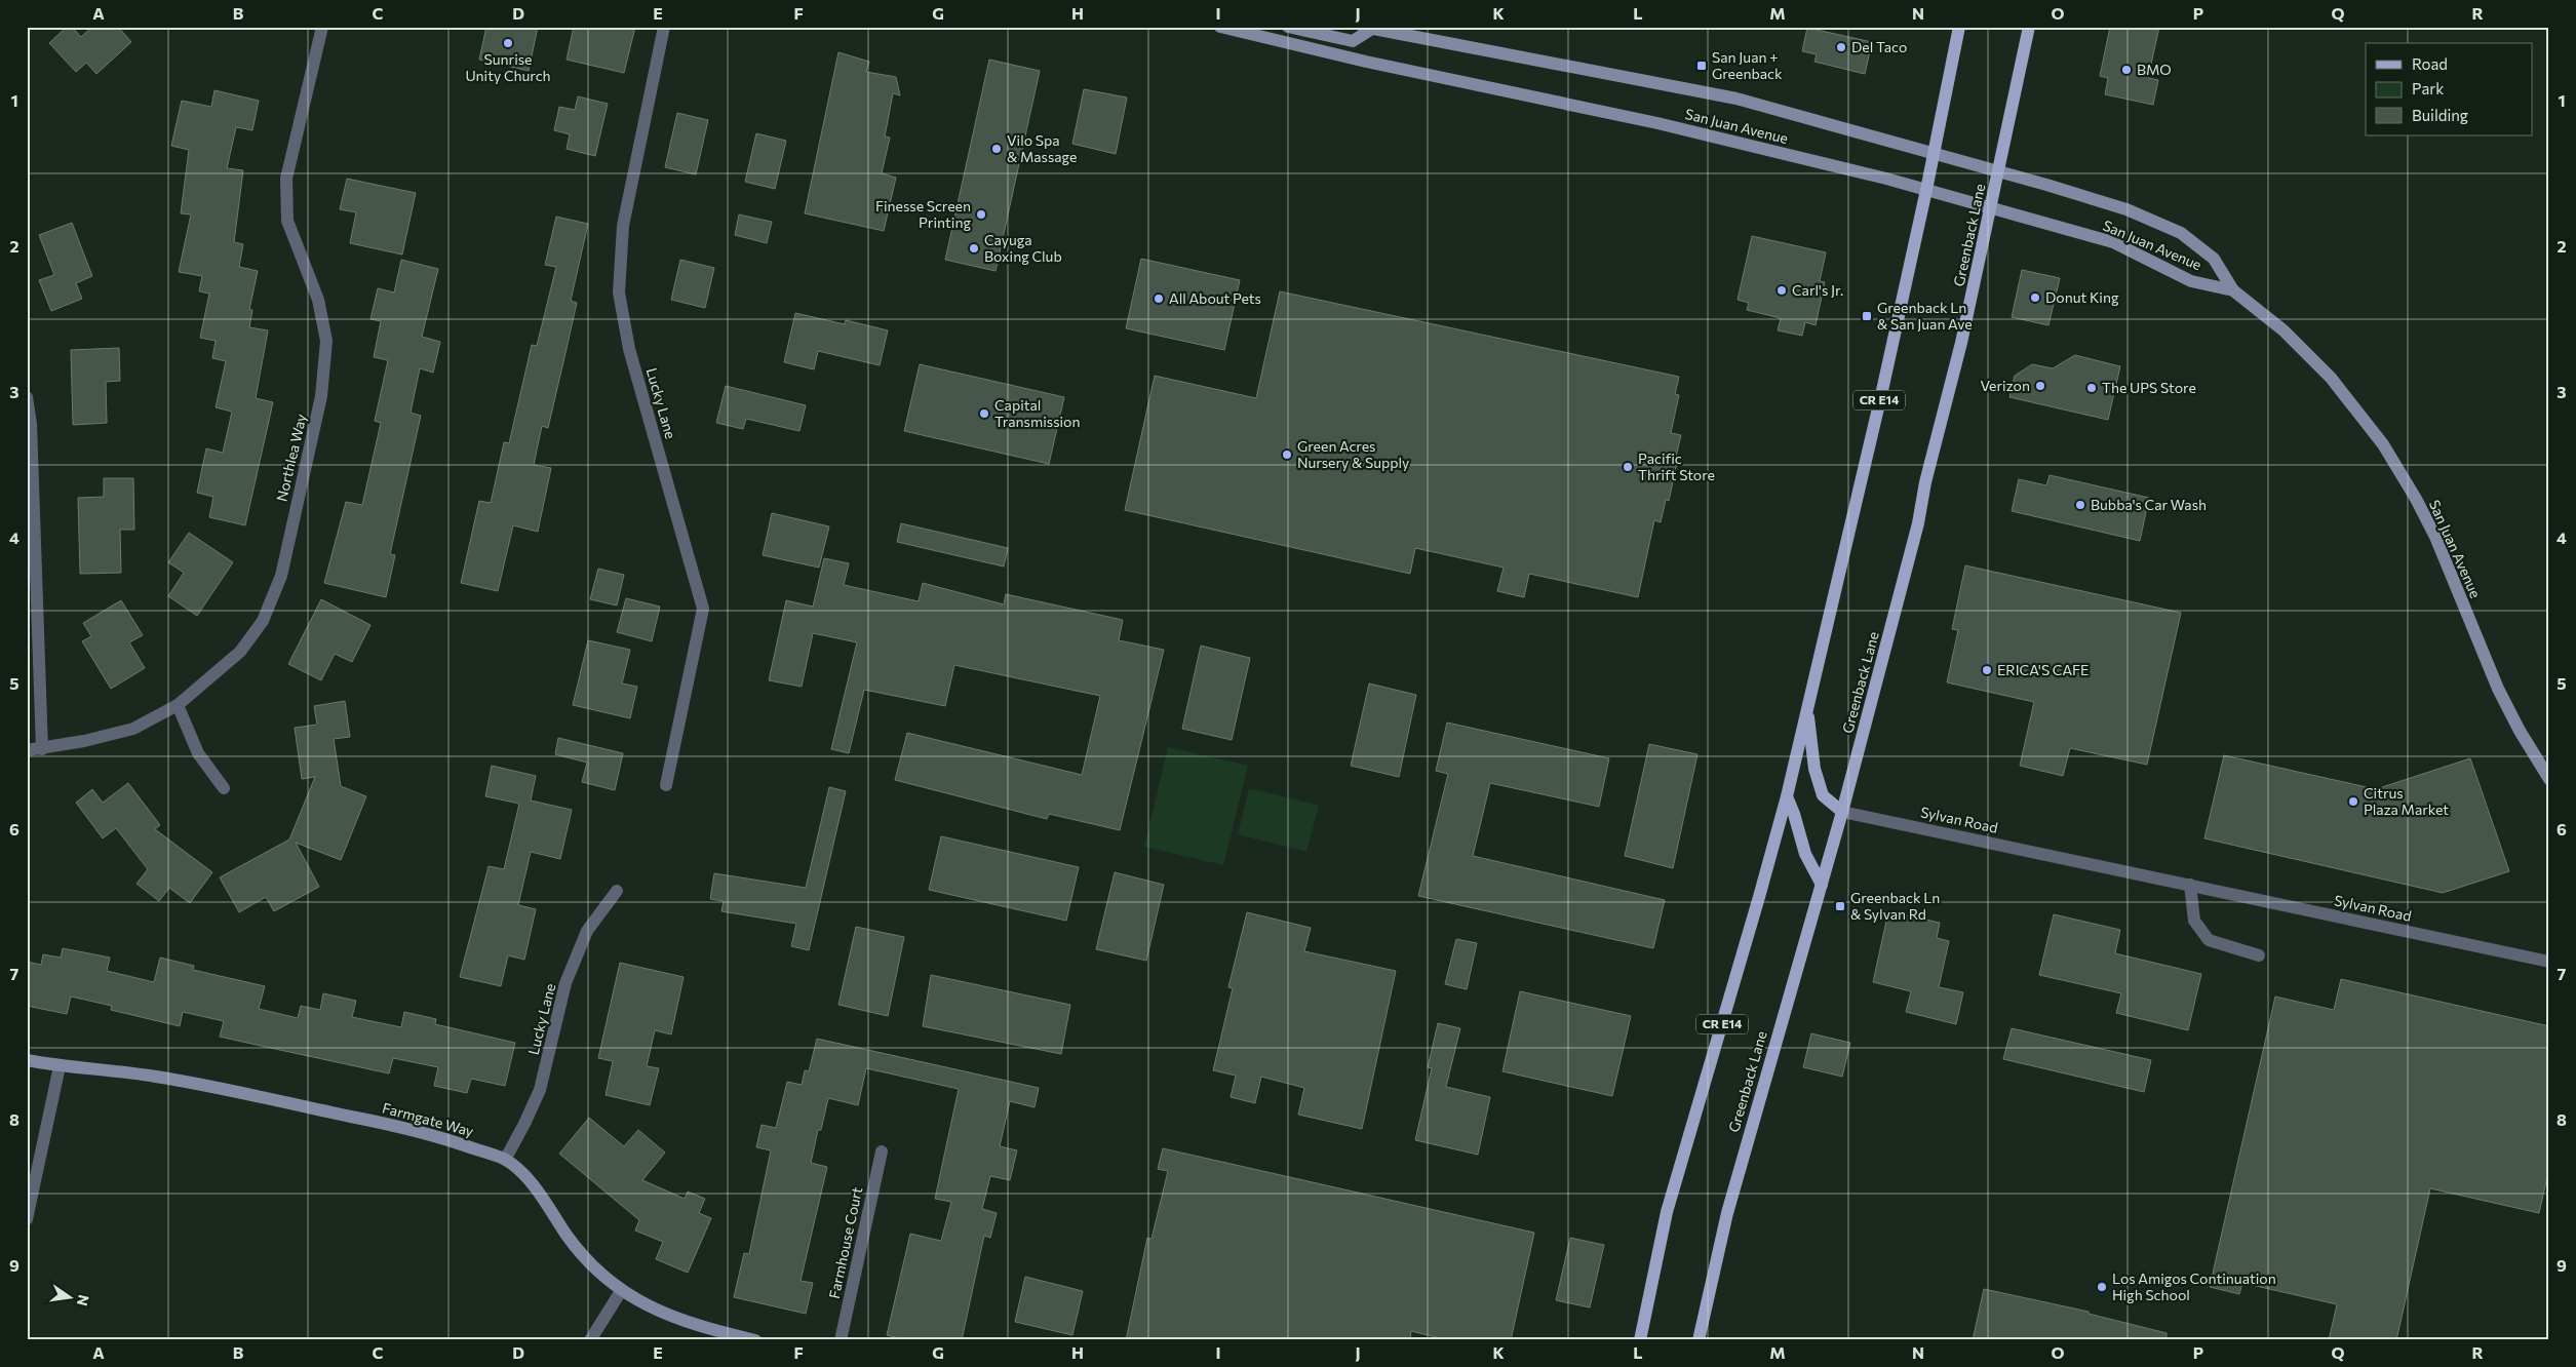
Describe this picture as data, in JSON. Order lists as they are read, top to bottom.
{
  "streets": {
    "main road": [
      "San Juan Avenue",
      "Greenback Lane",
      "CR E14",
      "Farmgate Way"
    ],
    "street": [
      "Lucky Lane",
      "Northlea Way",
      "Sylvan Road",
      "Farmhouse Court"
    ]
  },
  "crossings": [
    ["San Juan Avenue", "Greenback Lane"],
    ["San Juan Avenue", "CR E14"],
    ["Greenback Lane", "Sylvan Road"],
    ["Lucky Lane", "Farmgate Way"]
  ],
  "places": {
    "other": [
      "Sunrise Unity Church",
      "Del Taco",
      "BMO",
      "Vilo Spa & Massage",
      "Finesse Screen Printing",
      "Cayuga Boxing Club",
      "Carl's Jr.",
      "Donut King",
      "All About Pets",
      "Verizon",
      "The UPS Store",
      "Capital Transmission",
      "Green Acres Nursery & Supply",
      "Pacific Thrift Store",
      "Bubba's Car Wash",
      "ERICA'S CAFE",
      "Citrus Plaza Market",
      "Los Amigos Continuation High School"
    ],
    "transit": ["San Juan + Greenback", "Greenback Ln & San Juan Ave", "Greenback Ln & Sylvan Rd"]
  },
  "legend": ["Road", "Park", "Building"],
  "north": "right",
  "grid": {
    "columns": [
      "A",
      "B",
      "C",
      "D",
      "E",
      "F",
      "G",
      "H",
      "I",
      "J",
      "K",
      "L",
      "M",
      "N",
      "O",
      "P",
      "Q",
      "R"
    ],
    "rows": [
      "1",
      "2",
      "3",
      "4",
      "5",
      "6",
      "7",
      "8",
      "9"
    ]
  }
}
